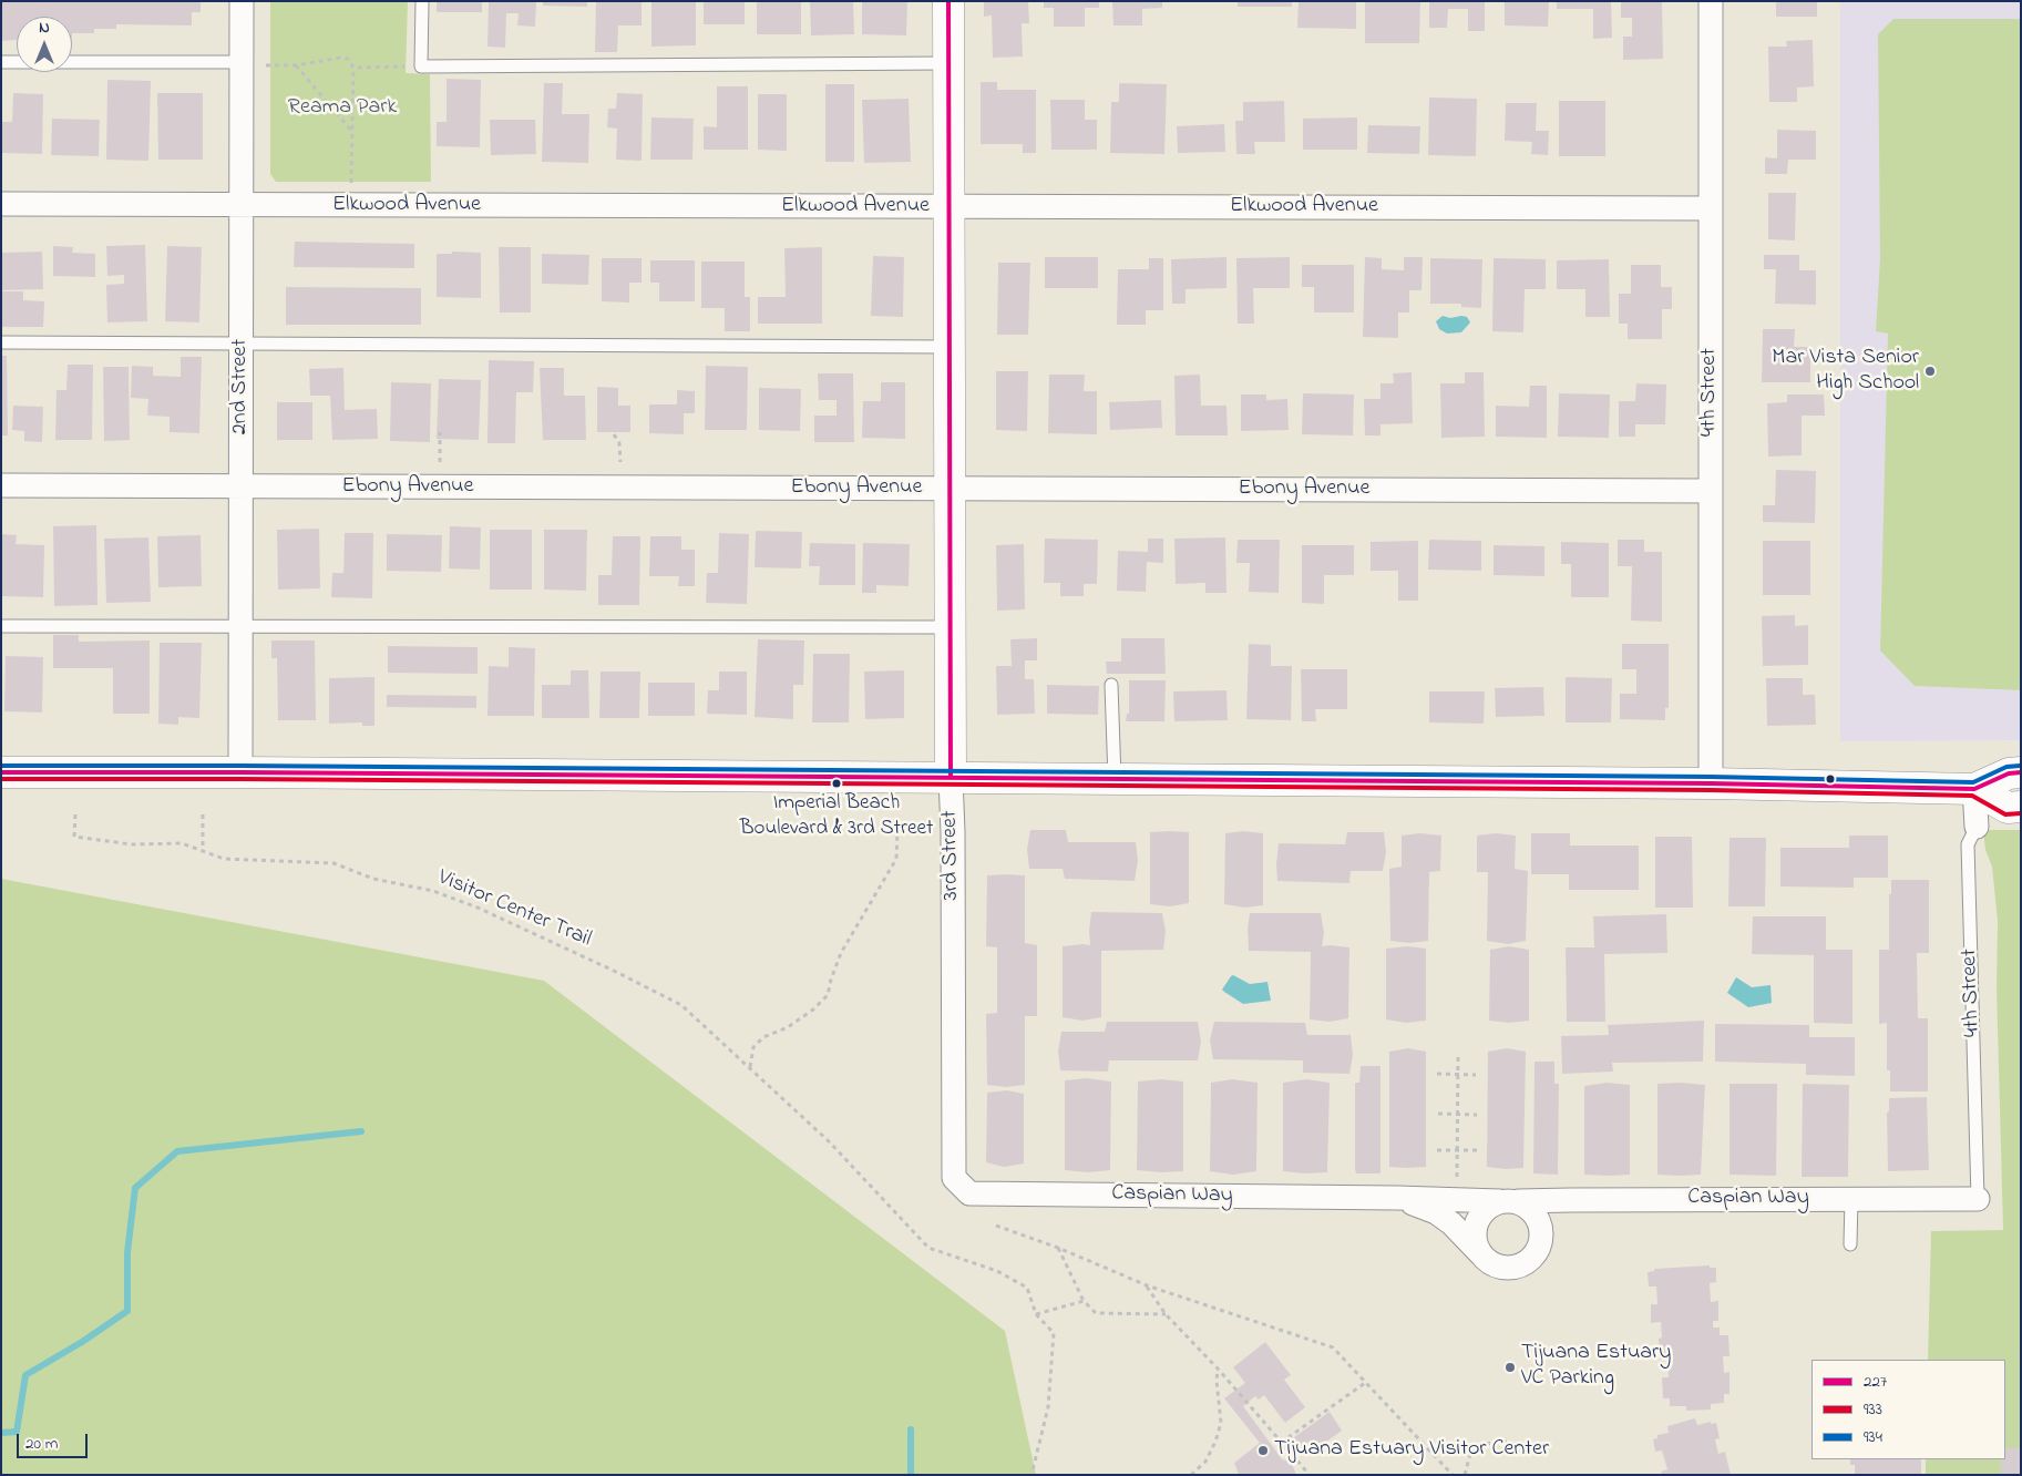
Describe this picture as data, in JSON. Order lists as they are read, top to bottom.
{
  "streets": {
    "main road": ["3rd Street"],
    "street": [
      "Elkwood Avenue",
      "2nd Street",
      "4th Street",
      "Ebony Avenue",
      "Caspian Way"
    ],
    "path": ["Visitor Center Trail"]
  },
  "crossings": [
    ["Elkwood Avenue", "2nd Street"],
    ["Elkwood Avenue", "4th Street"],
    ["Elkwood Avenue", "3rd Street"],
    ["2nd Street", "Ebony Avenue"],
    ["4th Street", "Ebony Avenue"],
    ["4th Street", "Caspian Way"],
    ["Ebony Avenue", "3rd Street"],
    ["3rd Street", "Caspian Way"]
  ],
  "parks": ["Reama Park"],
  "places": [
    "Mar Vista Senior High School",
    "Imperial Beach Boulevard & 3rd Street",
    "Tijuana Estuary VC Parking",
    "Tijuana Estuary Visitor Center"
  ],
  "lines": ["transit line 227", "transit line 934", "transit line 933"],
  "legend": ["227", "933", "934"],
  "scale_bar": "20 m",
  "north": "top"
}
